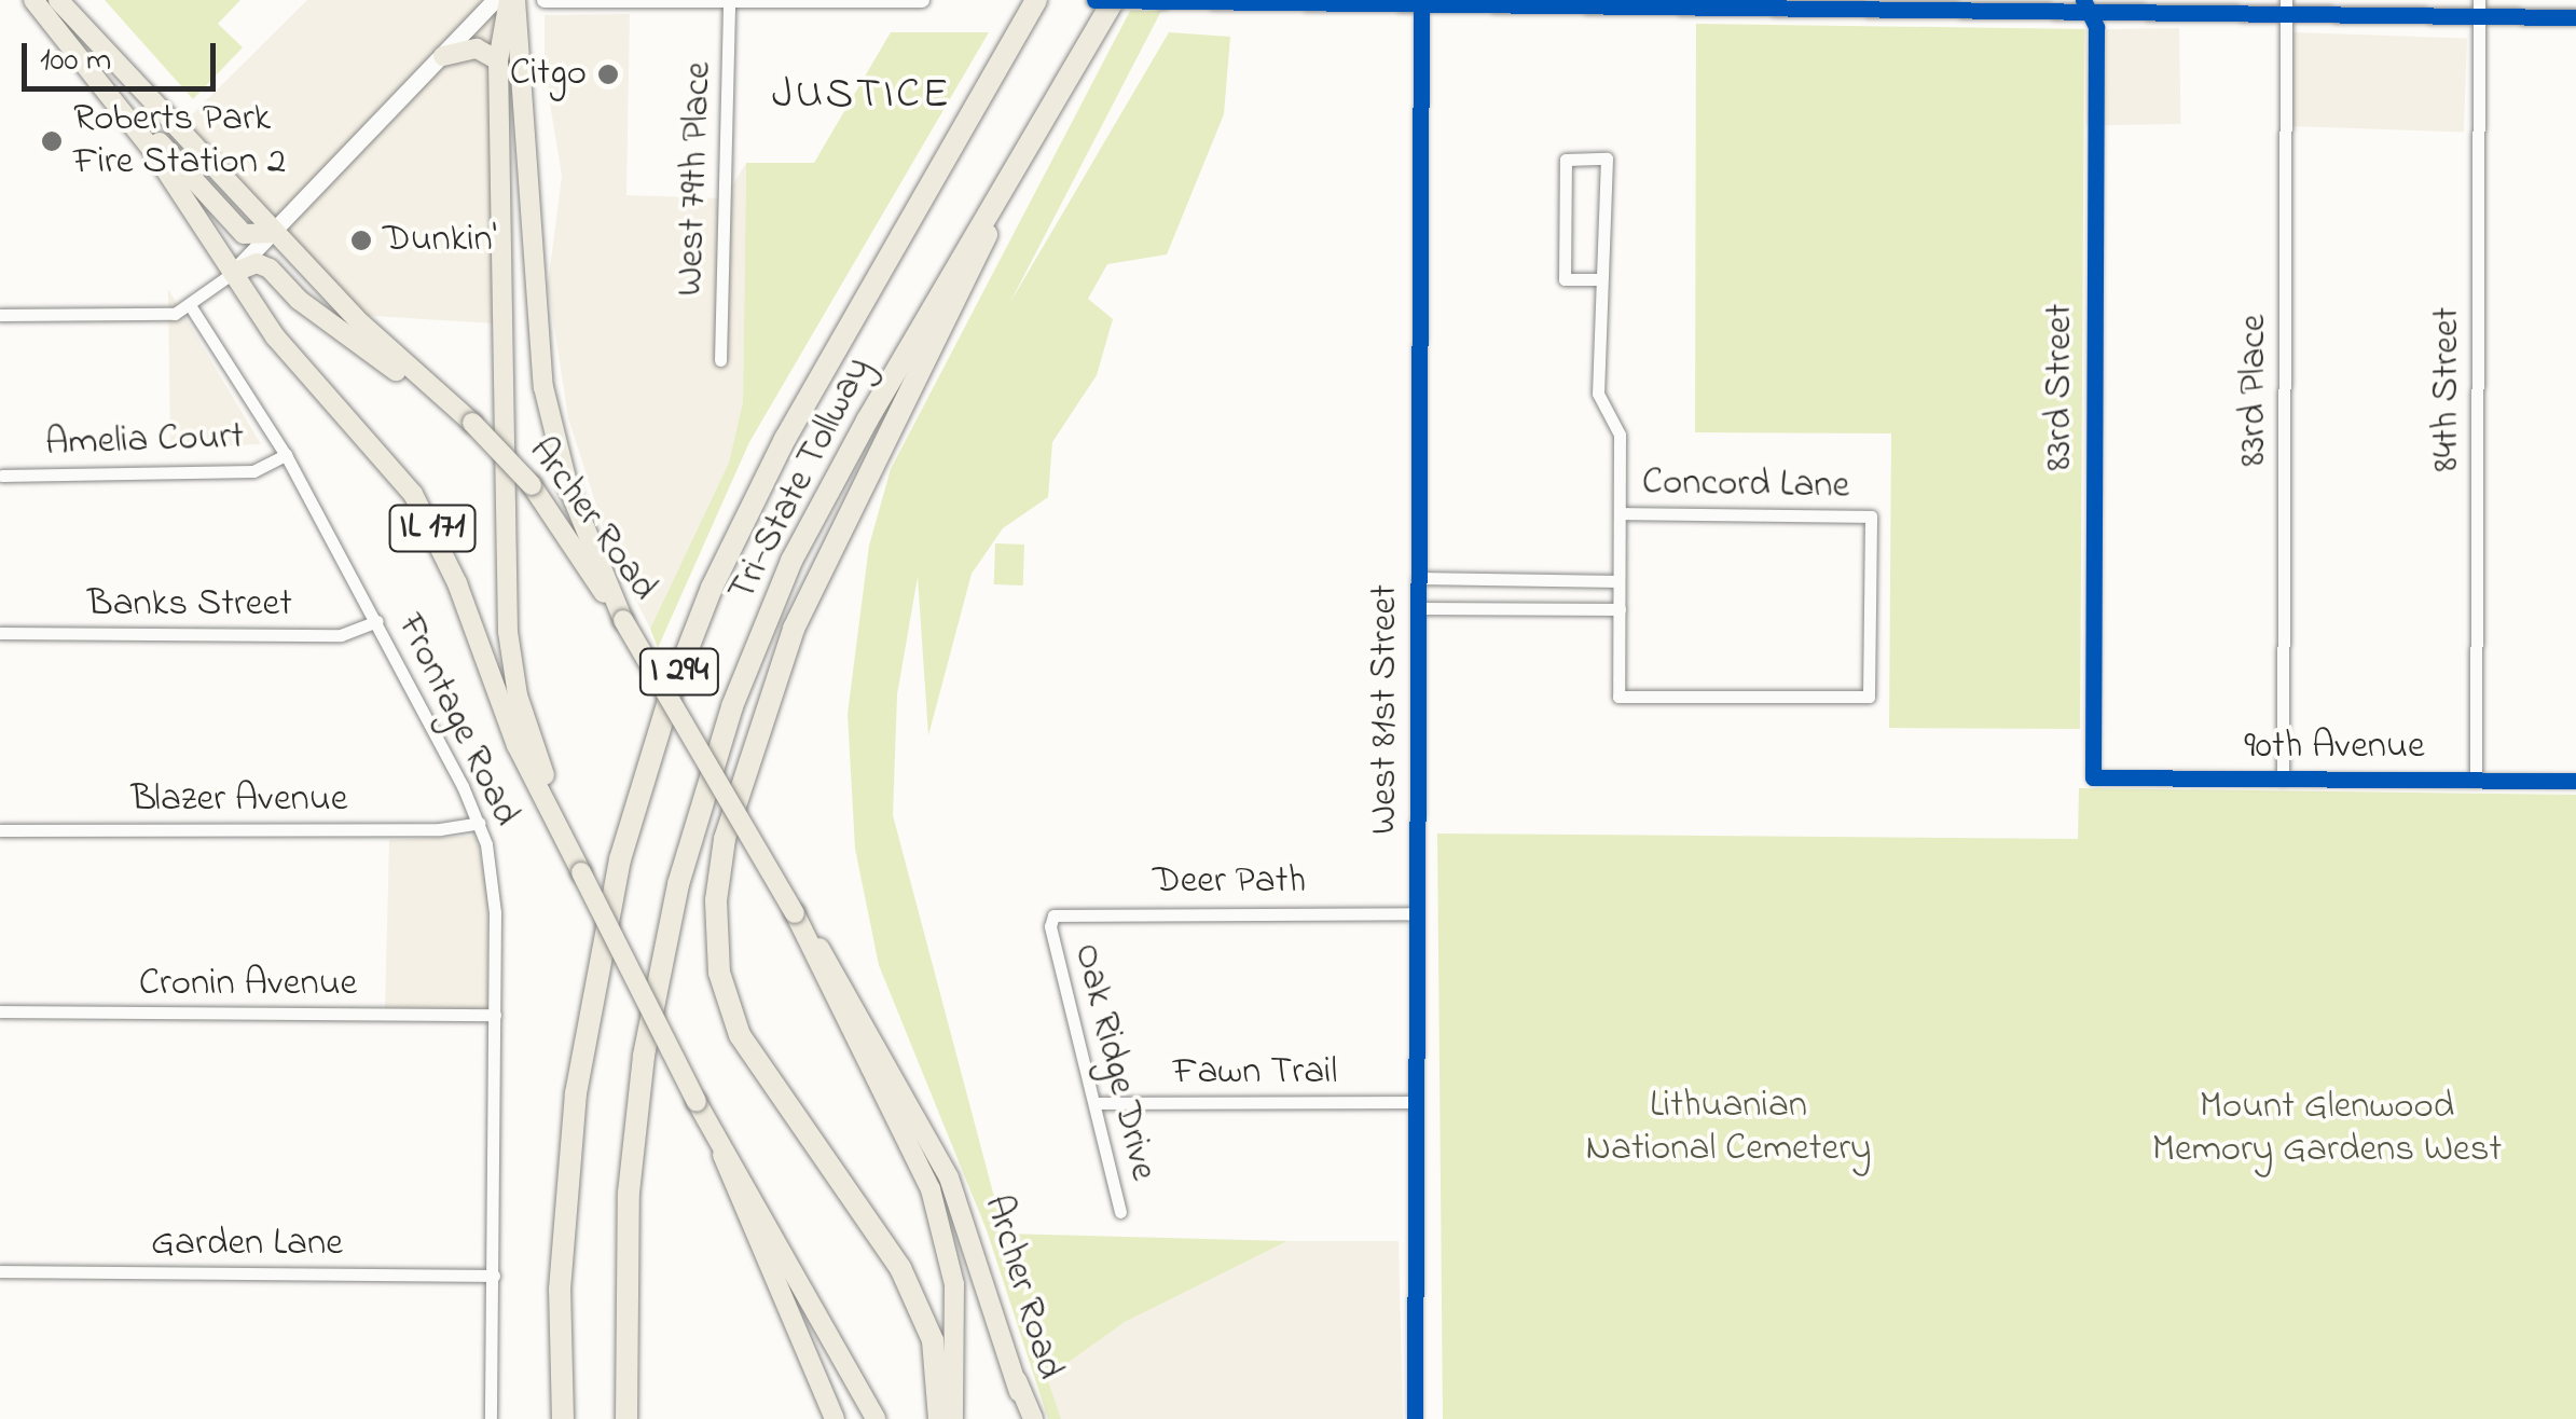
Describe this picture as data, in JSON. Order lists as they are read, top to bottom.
{
  "streets": {
    "highway": ["Tri-State Tollway", "I 294"],
    "main road": ["Archer Road", "IL 171"],
    "street": [
      "West 79th Place",
      "83rd Street",
      "84th Street",
      "83rd Place",
      "Amelia Court",
      "Concord Lane",
      "Banks Street",
      "West 81st Street",
      "Frontage Road",
      "90th Avenue",
      "Blazer Avenue",
      "Deer Path",
      "Cronin Avenue",
      "Oak Ridge Drive",
      "Fawn Trail",
      "Garden Lane"
    ]
  },
  "crossings": [
    ["83rd Street", "90th Avenue"],
    ["84th Street", "90th Avenue"],
    ["83rd Place", "90th Avenue"],
    ["Amelia Court", "Frontage Road"],
    ["Banks Street", "Frontage Road"],
    ["West 81st Street", "Deer Path"],
    ["West 81st Street", "Fawn Trail"],
    ["Frontage Road", "Blazer Avenue"],
    ["Frontage Road", "Cronin Avenue"],
    ["Frontage Road", "Garden Lane"],
    ["Deer Path", "Oak Ridge Drive"],
    ["Oak Ridge Drive", "Fawn Trail"]
  ],
  "districts": ["JUSTICE"],
  "parks": ["Lithuanian National Cemetery", "Mount Glenwood Memory Gardens West"],
  "places": ["Citgo", "Roberts Park Fire Station 2", "Dunkin'"],
  "scale_bar": "100 m"
}
